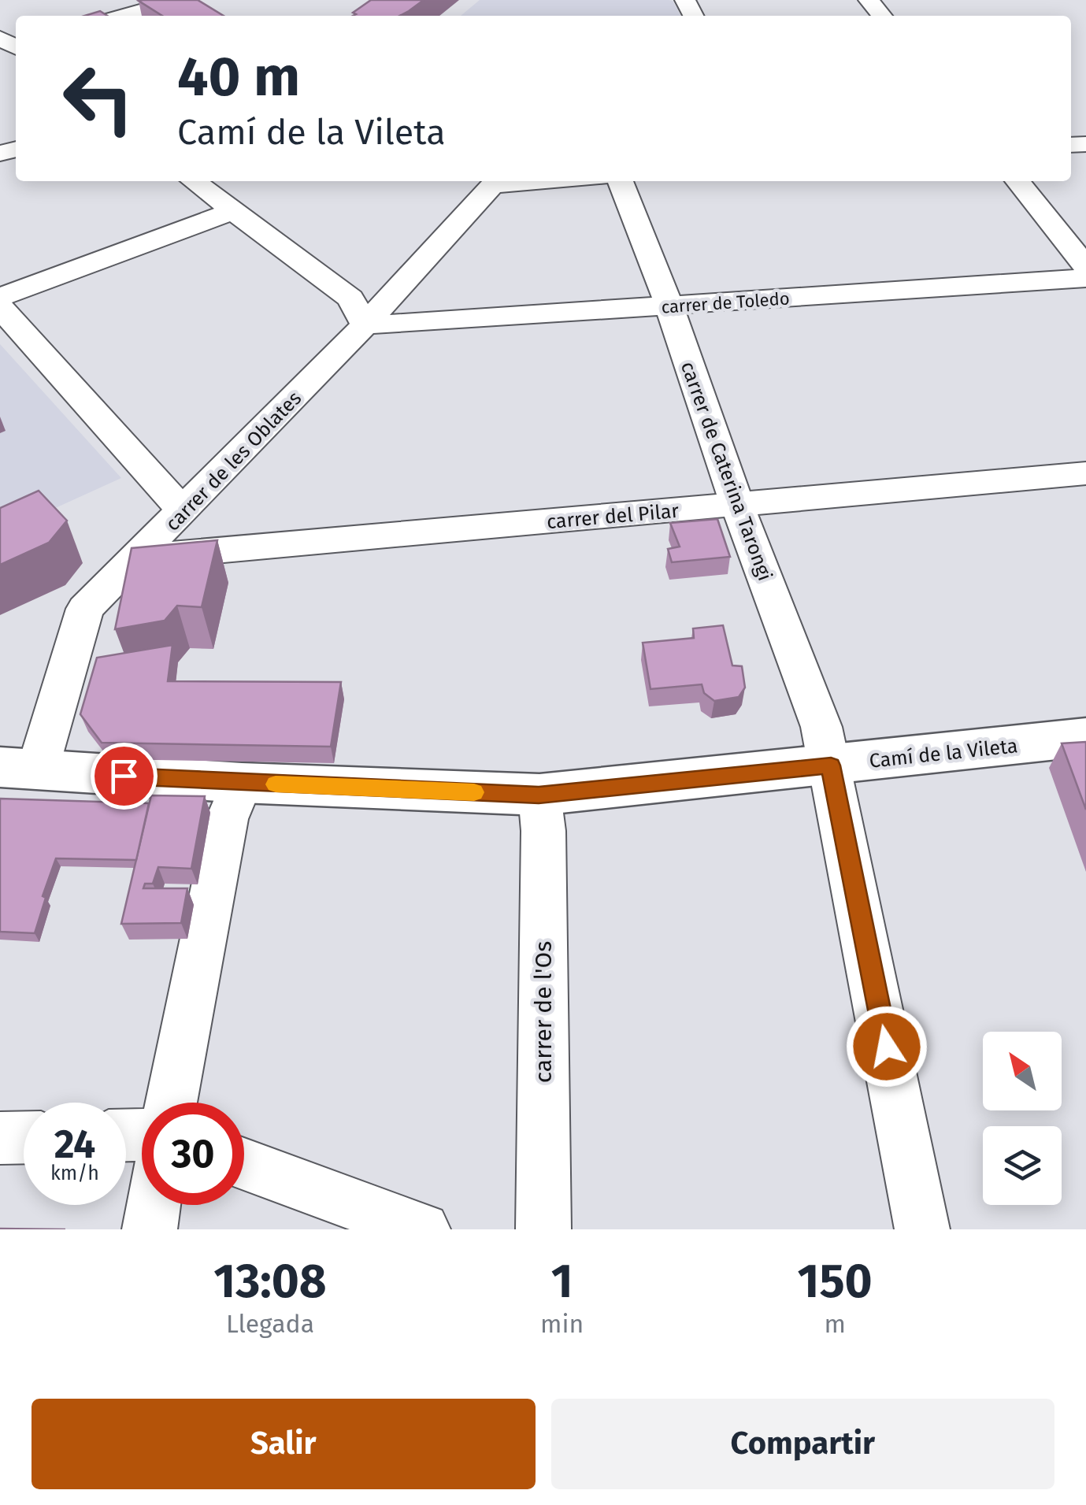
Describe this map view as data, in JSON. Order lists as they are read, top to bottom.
{
  "streets": {
    "street": [
      "carrer de Toledo",
      "carrer de les Oblates",
      "carrer de Caterina Tarongi",
      "carrer del Pilar",
      "Camí de la Vileta",
      "carrer de l'Os"
    ]
  },
  "crossings": [
    ["carrer de Toledo", "carrer de les Oblates"],
    ["carrer de Toledo", "carrer de Caterina Tarongi"],
    ["carrer de les Oblates", "carrer del Pilar"],
    ["carrer de les Oblates", "Camí de la Vileta"],
    ["carrer de Caterina Tarongi", "carrer del Pilar"],
    ["carrer de Caterina Tarongi", "Camí de la Vileta"],
    ["Camí de la Vileta", "carrer de l'Os"]
  ],
  "north": "top left",
  "page": {
    "turn": ["40 m", "Camí de la Vileta"],
    "speed": "24 km/h",
    "limit": "30",
    "eta": [
      "13:08",
      "Llegada",
      "1",
      "min",
      "150",
      "m"
    ],
    "buttons": ["Salir", "Compartir"]
  }
}
